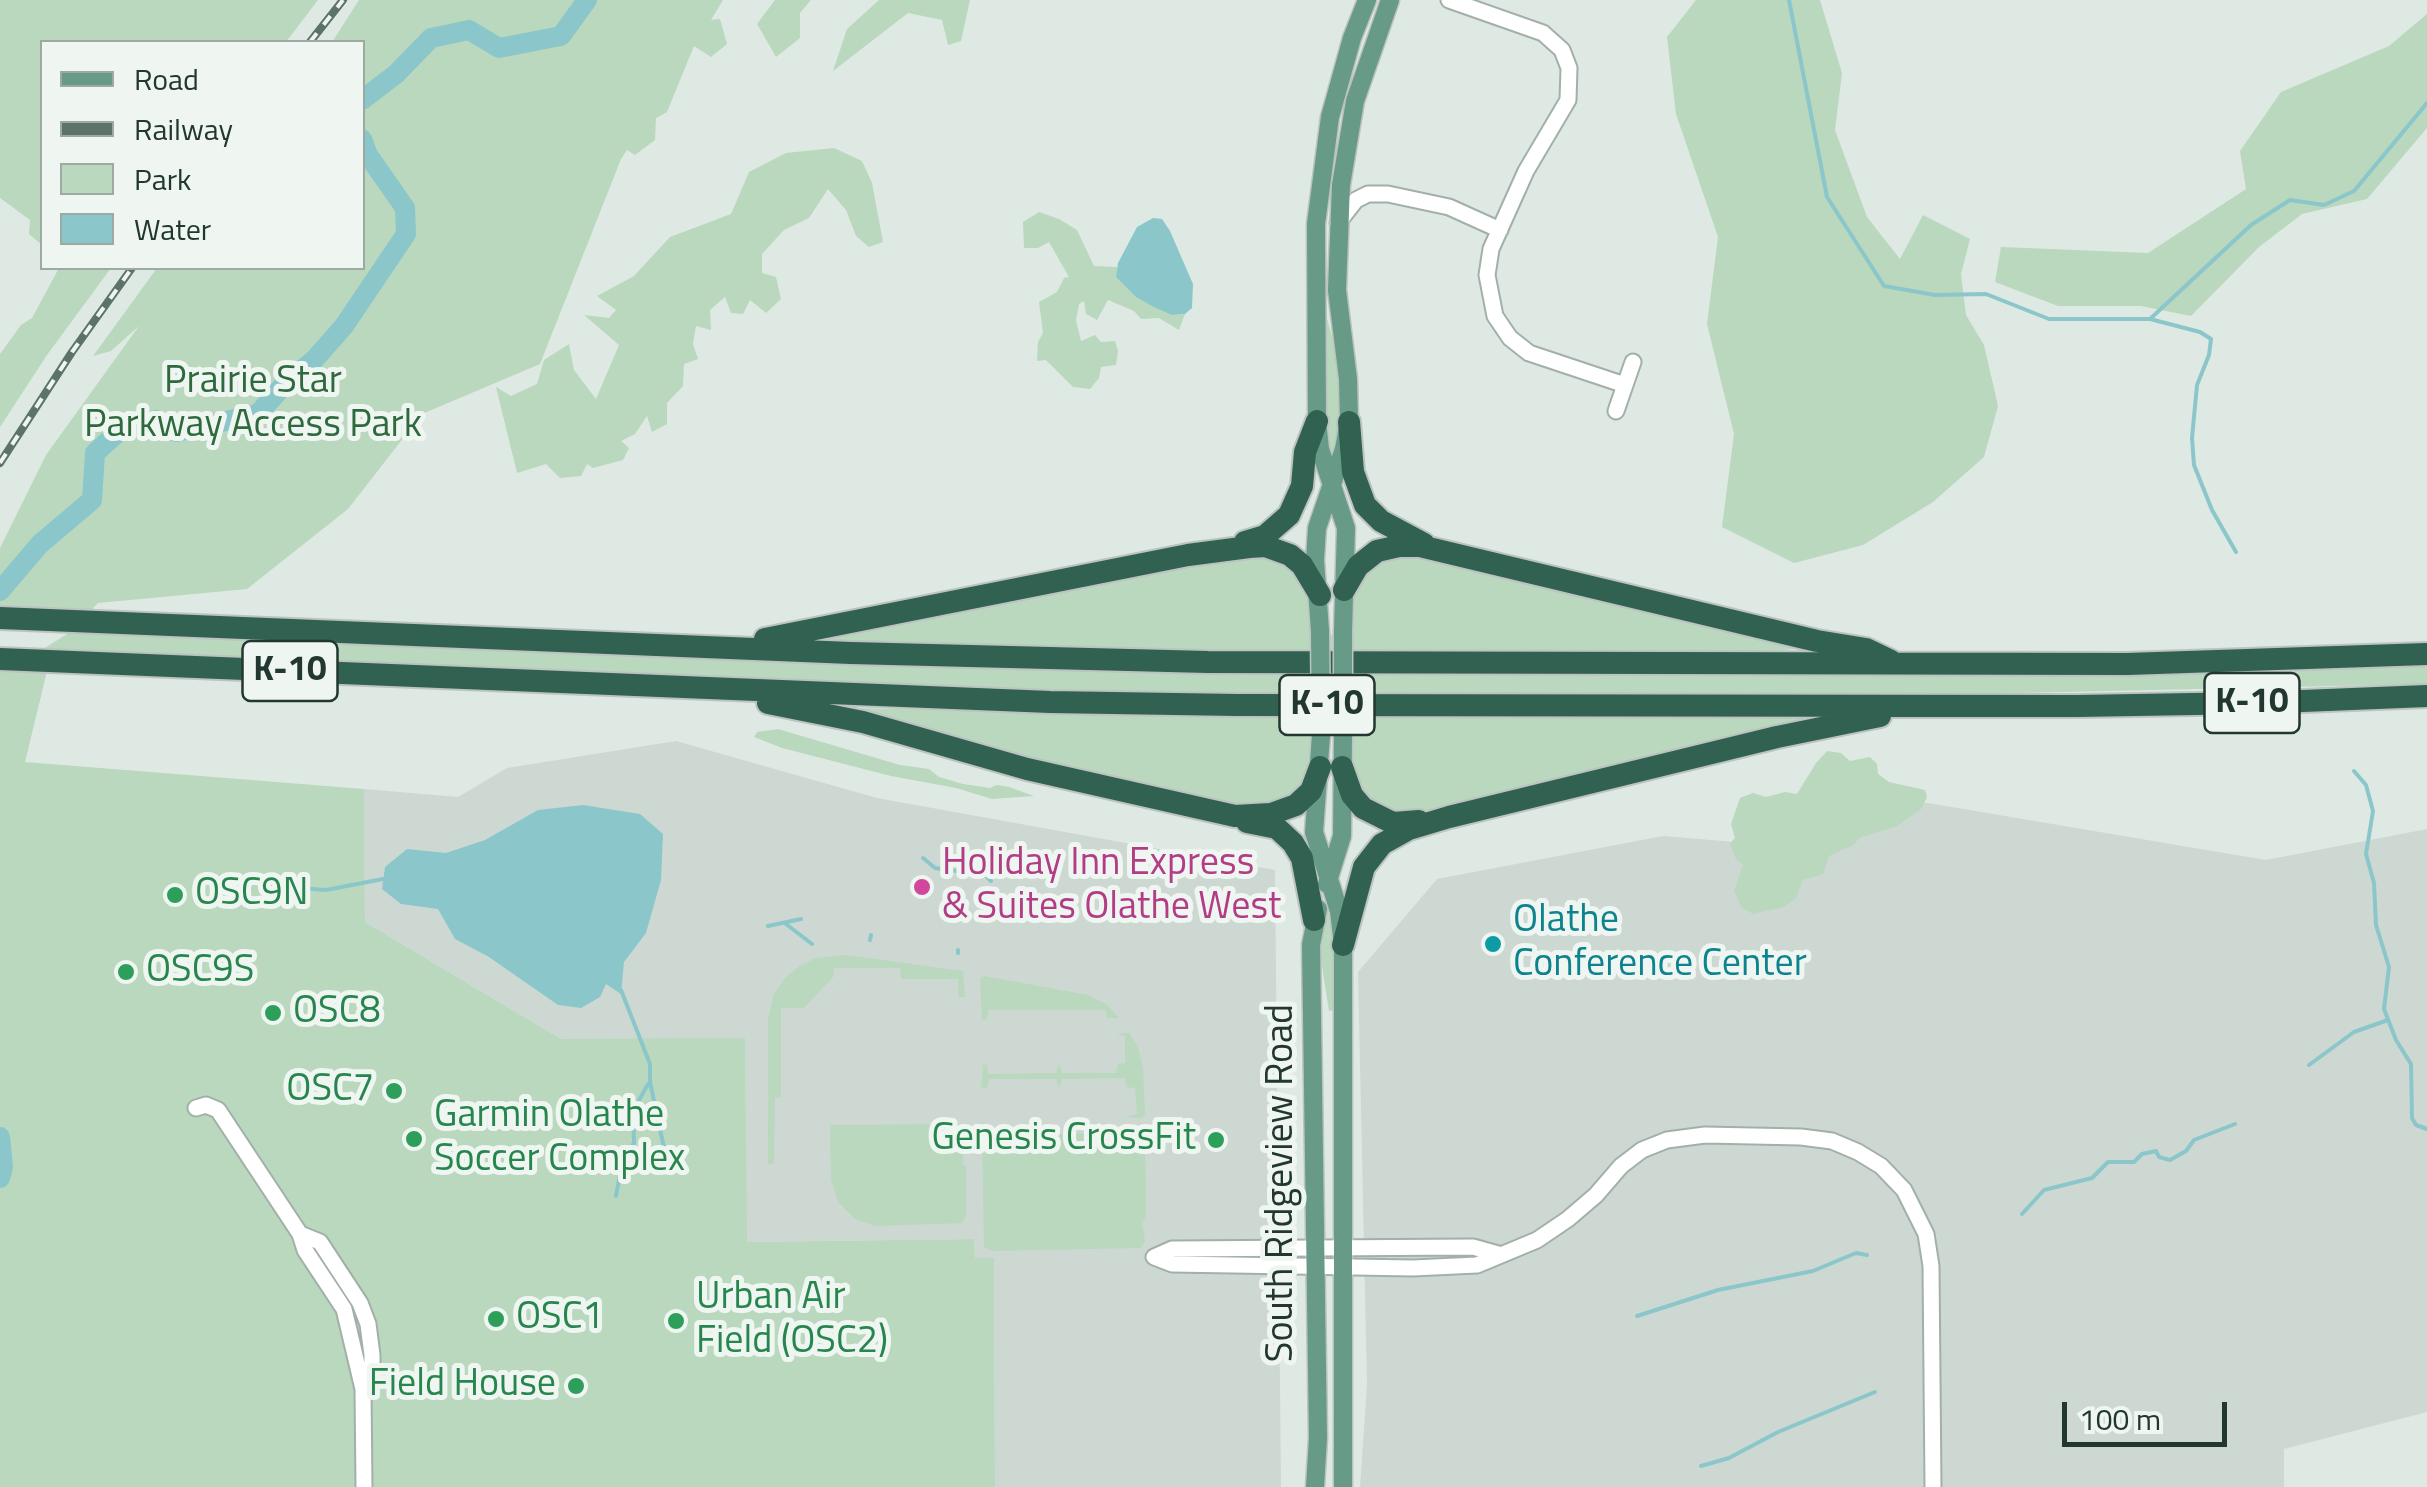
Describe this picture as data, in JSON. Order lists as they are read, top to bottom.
{
  "streets": {
    "highway": ["K-10"],
    "main road": ["South Ridgeview Road"]
  },
  "parks": ["Prairie Star Parkway Access Park"],
  "places": [
    "Holiday Inn Express & Suites Olathe West",
    "OSC9N",
    "Olathe Conference Center",
    "OSC9S",
    "OSC8",
    "OSC7",
    "Garmin Olathe Soccer Complex",
    "Genesis CrossFit",
    "OSC1",
    "Urban Air Field (OSC2)",
    "Field House"
  ],
  "legend": [
    "Road",
    "Railway",
    "Park",
    "Water"
  ],
  "scale_bar": "100 m"
}
